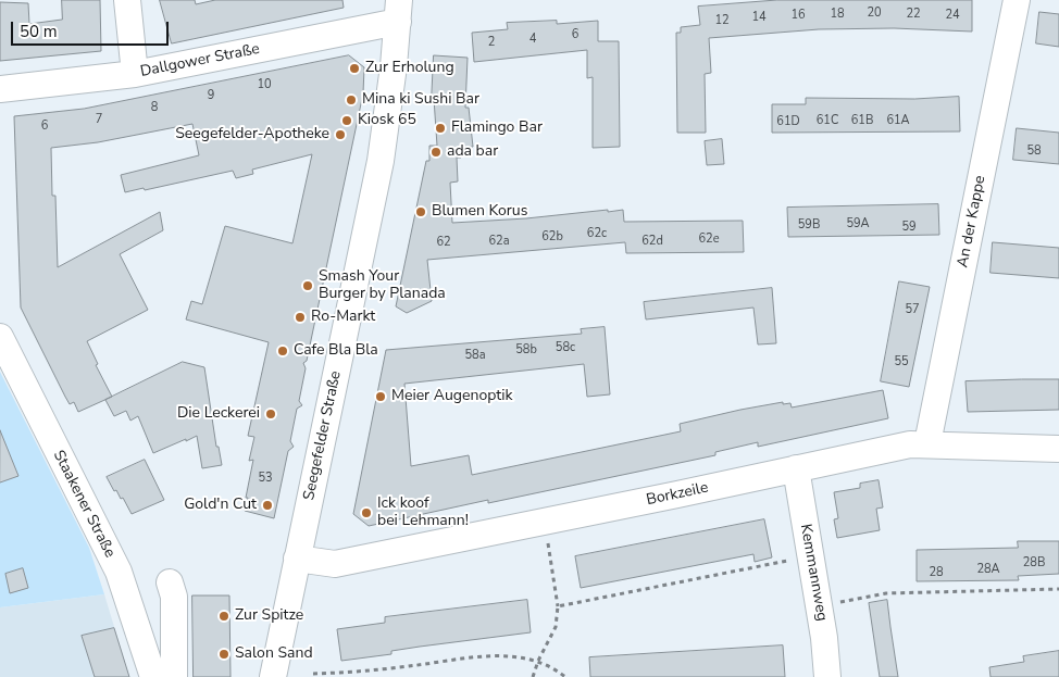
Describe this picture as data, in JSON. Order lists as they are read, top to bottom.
{
  "streets": {
    "street": [
      "Dallgower Straße",
      "An der Kappe",
      "Seegefelder Straße",
      "Borkzeile",
      "Staakener Straße",
      "Kemmannweg"
    ]
  },
  "crossings": [
    ["Dallgower Straße", "Seegefelder Straße"],
    ["An der Kappe", "Borkzeile"],
    ["Seegefelder Straße", "Borkzeile"],
    ["Borkzeile", "Kemmannweg"]
  ],
  "places": [
    "Zur Erholung",
    "Mina ki Sushi Bar",
    "Kiosk 65",
    "Flamingo Bar",
    "Seegefelder-Apotheke",
    "ada bar",
    "Blumen Korus",
    "Smash Your Burger by Planada",
    "Ro-Markt",
    "Cafe Bla Bla",
    "Meier Augenoptik",
    "Die Leckerei",
    "Gold'n Cut",
    "Ick koof bei Lehmann!",
    "Zur Spitze",
    "Salon Sand"
  ],
  "house_numbers": [
    "20",
    "18",
    "22",
    "16",
    "24",
    "14",
    "12",
    "6",
    "4",
    "2",
    "10",
    "9",
    "8",
    "7",
    "61C",
    "61B",
    "61A",
    "61D",
    "6",
    "58",
    "59A",
    "59B",
    "59",
    "62c",
    "62b",
    "62e",
    "62a",
    "62d",
    "62",
    "57",
    "58c",
    "58b",
    "58a",
    "55",
    "53",
    "28B",
    "28A",
    "28"
  ],
  "scale_bar": "50 m"
}
